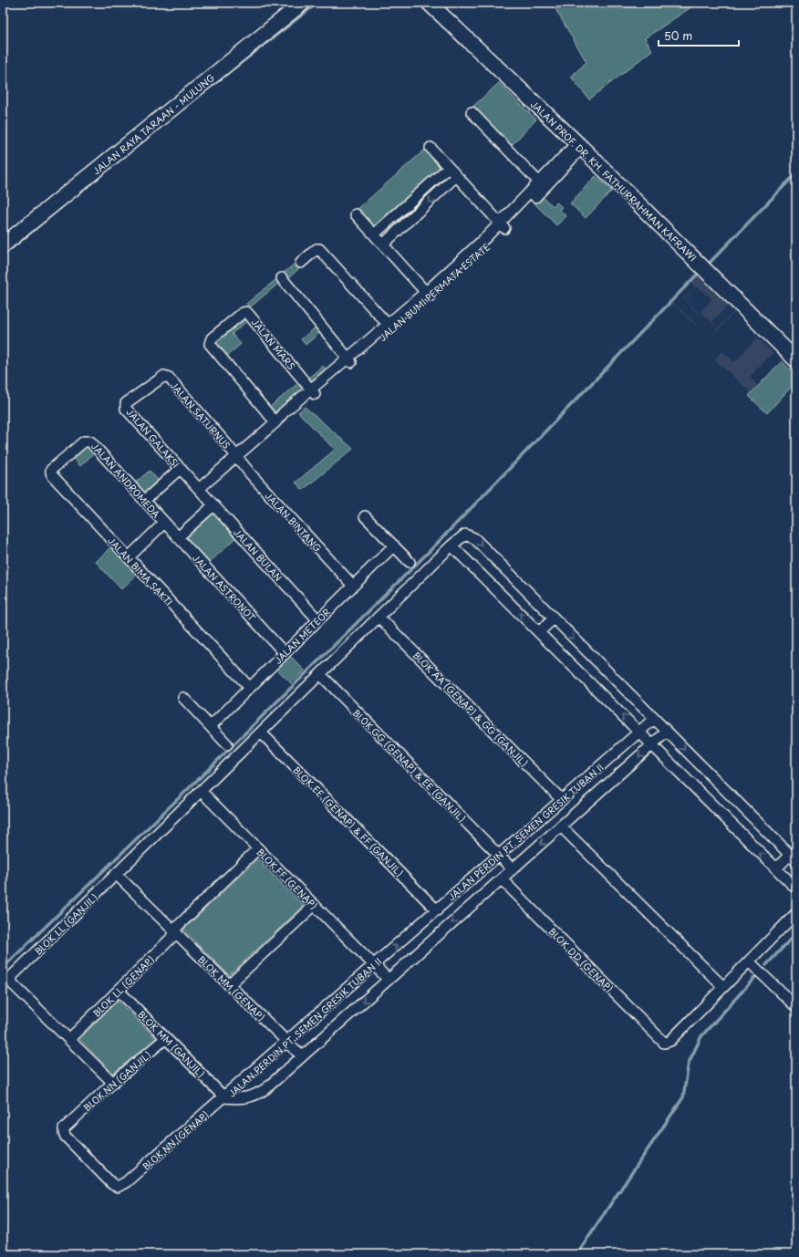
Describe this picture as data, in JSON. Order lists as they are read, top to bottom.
{
  "streets": {
    "main road": ["JALAN RAYA TARAAN - MULUNG", "JALAN PROF. DR. KH. FATHURRAHMAN KAFRAWI"],
    "street": [
      "JALAN BUMI PERMATA ESTATE",
      "JALAN MARS",
      "JALAN SATURNUS",
      "JALAN GALAKSI",
      "JALAN ANDROMEDA",
      "JALAN BINTANG",
      "JALAN BULAN",
      "JALAN BIMA SAKTI",
      "JALAN ASTRONOT",
      "JALAN METEOR",
      "BLOK AA (GENAP) & GG (GANJIL)",
      "BLOK GG (GENAP) & EE (GANJIL)",
      "BLOK EE (GENAP) & FF (GANJIL)",
      "JALAN PERDIN PT. SEMEN GRESIK TUBAN II",
      "BLOK FF (GENAP)",
      "BLOK LL (GANJIL)",
      "BLOK DD (GENAP)",
      "BLOK LL (GENAP)",
      "BLOK MM (GENAP)",
      "BLOK MM (GANJIL)",
      "BLOK NN (GANJIL)",
      "BLOK NN (GENAP)"
    ]
  },
  "crossings": [
    ["JALAN PROF. DR. KH. FATHURRAHMAN KAFRAWI", "JALAN BUMI PERMATA ESTATE"],
    ["JALAN BUMI PERMATA ESTATE", "JALAN MARS"],
    ["JALAN BUMI PERMATA ESTATE", "JALAN SATURNUS"],
    ["JALAN BUMI PERMATA ESTATE", "JALAN GALAKSI"],
    ["JALAN BUMI PERMATA ESTATE", "JALAN BINTANG"],
    ["JALAN BUMI PERMATA ESTATE", "JALAN BULAN"],
    ["JALAN SATURNUS", "JALAN GALAKSI"],
    ["JALAN SATURNUS", "JALAN BINTANG"],
    ["JALAN GALAKSI", "JALAN BULAN"],
    ["JALAN ANDROMEDA", "JALAN BIMA SAKTI"],
    ["JALAN ANDROMEDA", "JALAN ASTRONOT"],
    ["JALAN BINTANG", "JALAN METEOR"],
    ["JALAN BULAN", "JALAN METEOR"],
    ["JALAN BIMA SAKTI", "JALAN METEOR"],
    ["JALAN ASTRONOT", "JALAN METEOR"],
    ["BLOK AA (GENAP) & GG (GANJIL)", "JALAN PERDIN PT. SEMEN GRESIK TUBAN II"],
    ["BLOK AA (GENAP) & GG (GANJIL)", "BLOK LL (GANJIL)"],
    ["BLOK GG (GENAP) & EE (GANJIL)", "JALAN PERDIN PT. SEMEN GRESIK TUBAN II"],
    ["BLOK GG (GENAP) & EE (GANJIL)", "BLOK LL (GANJIL)"],
    ["BLOK EE (GENAP) & FF (GANJIL)", "JALAN PERDIN PT. SEMEN GRESIK TUBAN II"],
    ["BLOK EE (GENAP) & FF (GANJIL)", "BLOK LL (GANJIL)"],
    ["JALAN PERDIN PT. SEMEN GRESIK TUBAN II", "BLOK FF (GENAP)"],
    ["JALAN PERDIN PT. SEMEN GRESIK TUBAN II", "BLOK DD (GENAP)"],
    ["JALAN PERDIN PT. SEMEN GRESIK TUBAN II", "BLOK MM (GENAP)"],
    ["JALAN PERDIN PT. SEMEN GRESIK TUBAN II", "BLOK MM (GANJIL)"],
    ["JALAN PERDIN PT. SEMEN GRESIK TUBAN II", "BLOK NN (GENAP)"],
    ["BLOK FF (GENAP)", "BLOK LL (GANJIL)"],
    ["BLOK FF (GENAP)", "BLOK LL (GENAP)"],
    ["BLOK LL (GANJIL)", "BLOK LL (GENAP)"],
    ["BLOK LL (GANJIL)", "BLOK MM (GENAP)"],
    ["BLOK LL (GENAP)", "BLOK MM (GENAP)"],
    ["BLOK LL (GENAP)", "BLOK MM (GANJIL)"],
    ["BLOK MM (GANJIL)", "BLOK NN (GANJIL)"],
    ["BLOK MM (GANJIL)", "BLOK NN (GENAP)"],
    ["BLOK NN (GANJIL)", "BLOK NN (GENAP)"]
  ],
  "scale_bar": "50 m"
}
